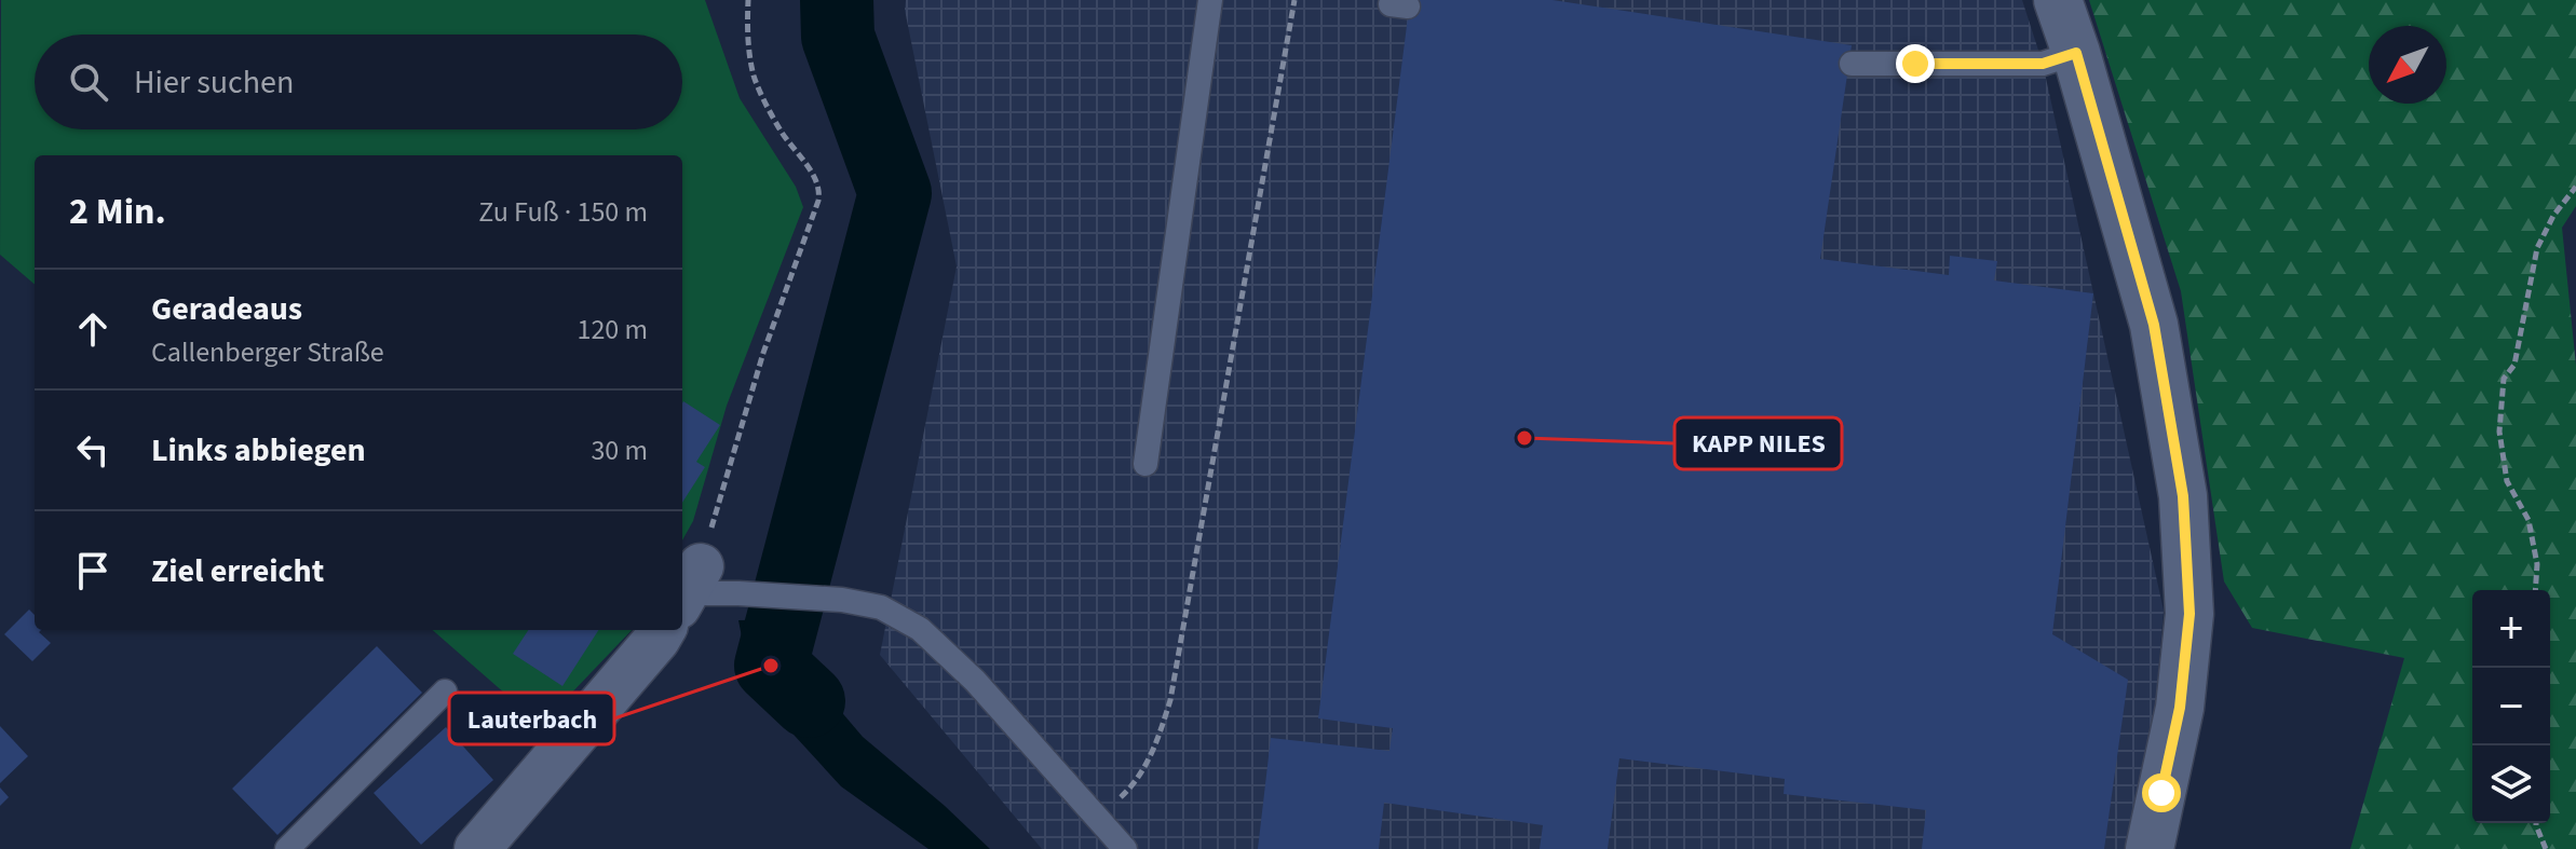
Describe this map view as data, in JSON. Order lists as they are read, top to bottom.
{
  "places": ["KAPP NILES", "Lauterbach"],
  "north": "bottom left",
  "page": {
    "search": "Hier suchen",
    "heading": ["2 Min.", "Zu Fuß · 150 m"],
    "list": [
      ["Geradeaus", "Callenberger Straße", "120 m"],
      ["Links abbiegen", "30 m"],
      "Ziel erreicht"
    ],
    "map_buttons": ["+", "−"]
  }
}
